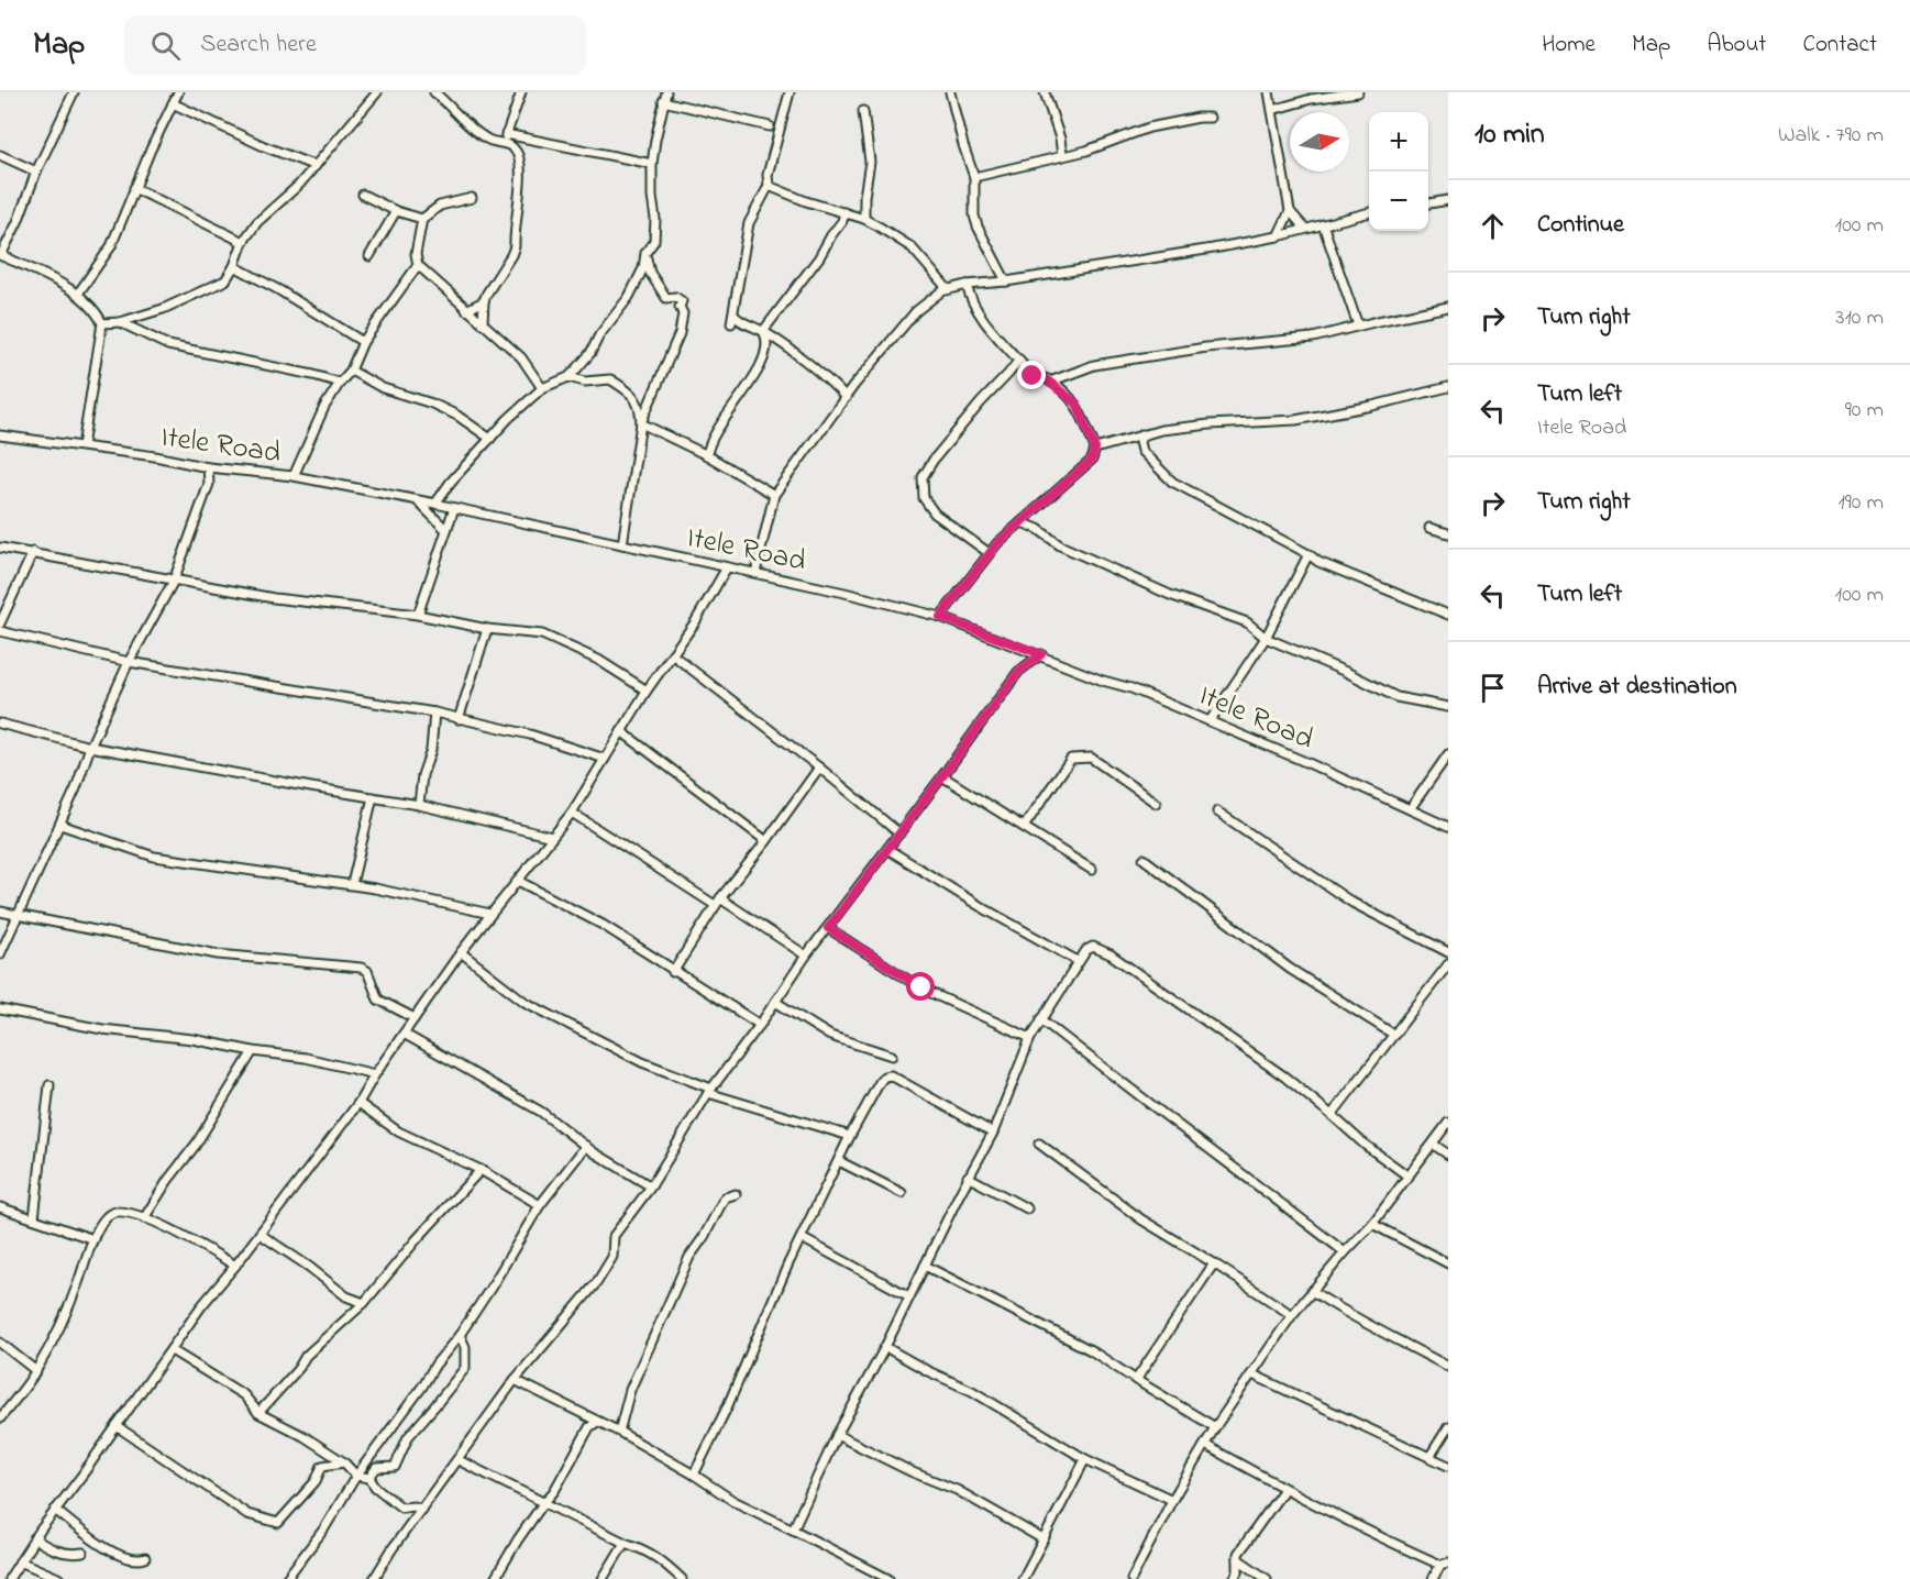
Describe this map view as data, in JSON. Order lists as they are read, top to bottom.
{
  "streets": {
    "street": ["Itele Road"]
  },
  "north": "right",
  "page": {
    "header": "Map",
    "search": "Search here",
    "nav": [
      "Home",
      "Map",
      "About",
      "Contact"
    ],
    "heading": ["10 min", "Walk · 790 m"],
    "map_buttons": ["+", "−"],
    "list": [
      ["Continue", "100 m"],
      ["Turn right", "310 m"],
      ["Turn left", "Itele Road", "90 m"],
      ["Turn right", "190 m"],
      ["Turn left", "100 m"],
      "Arrive at destination"
    ]
  }
}
